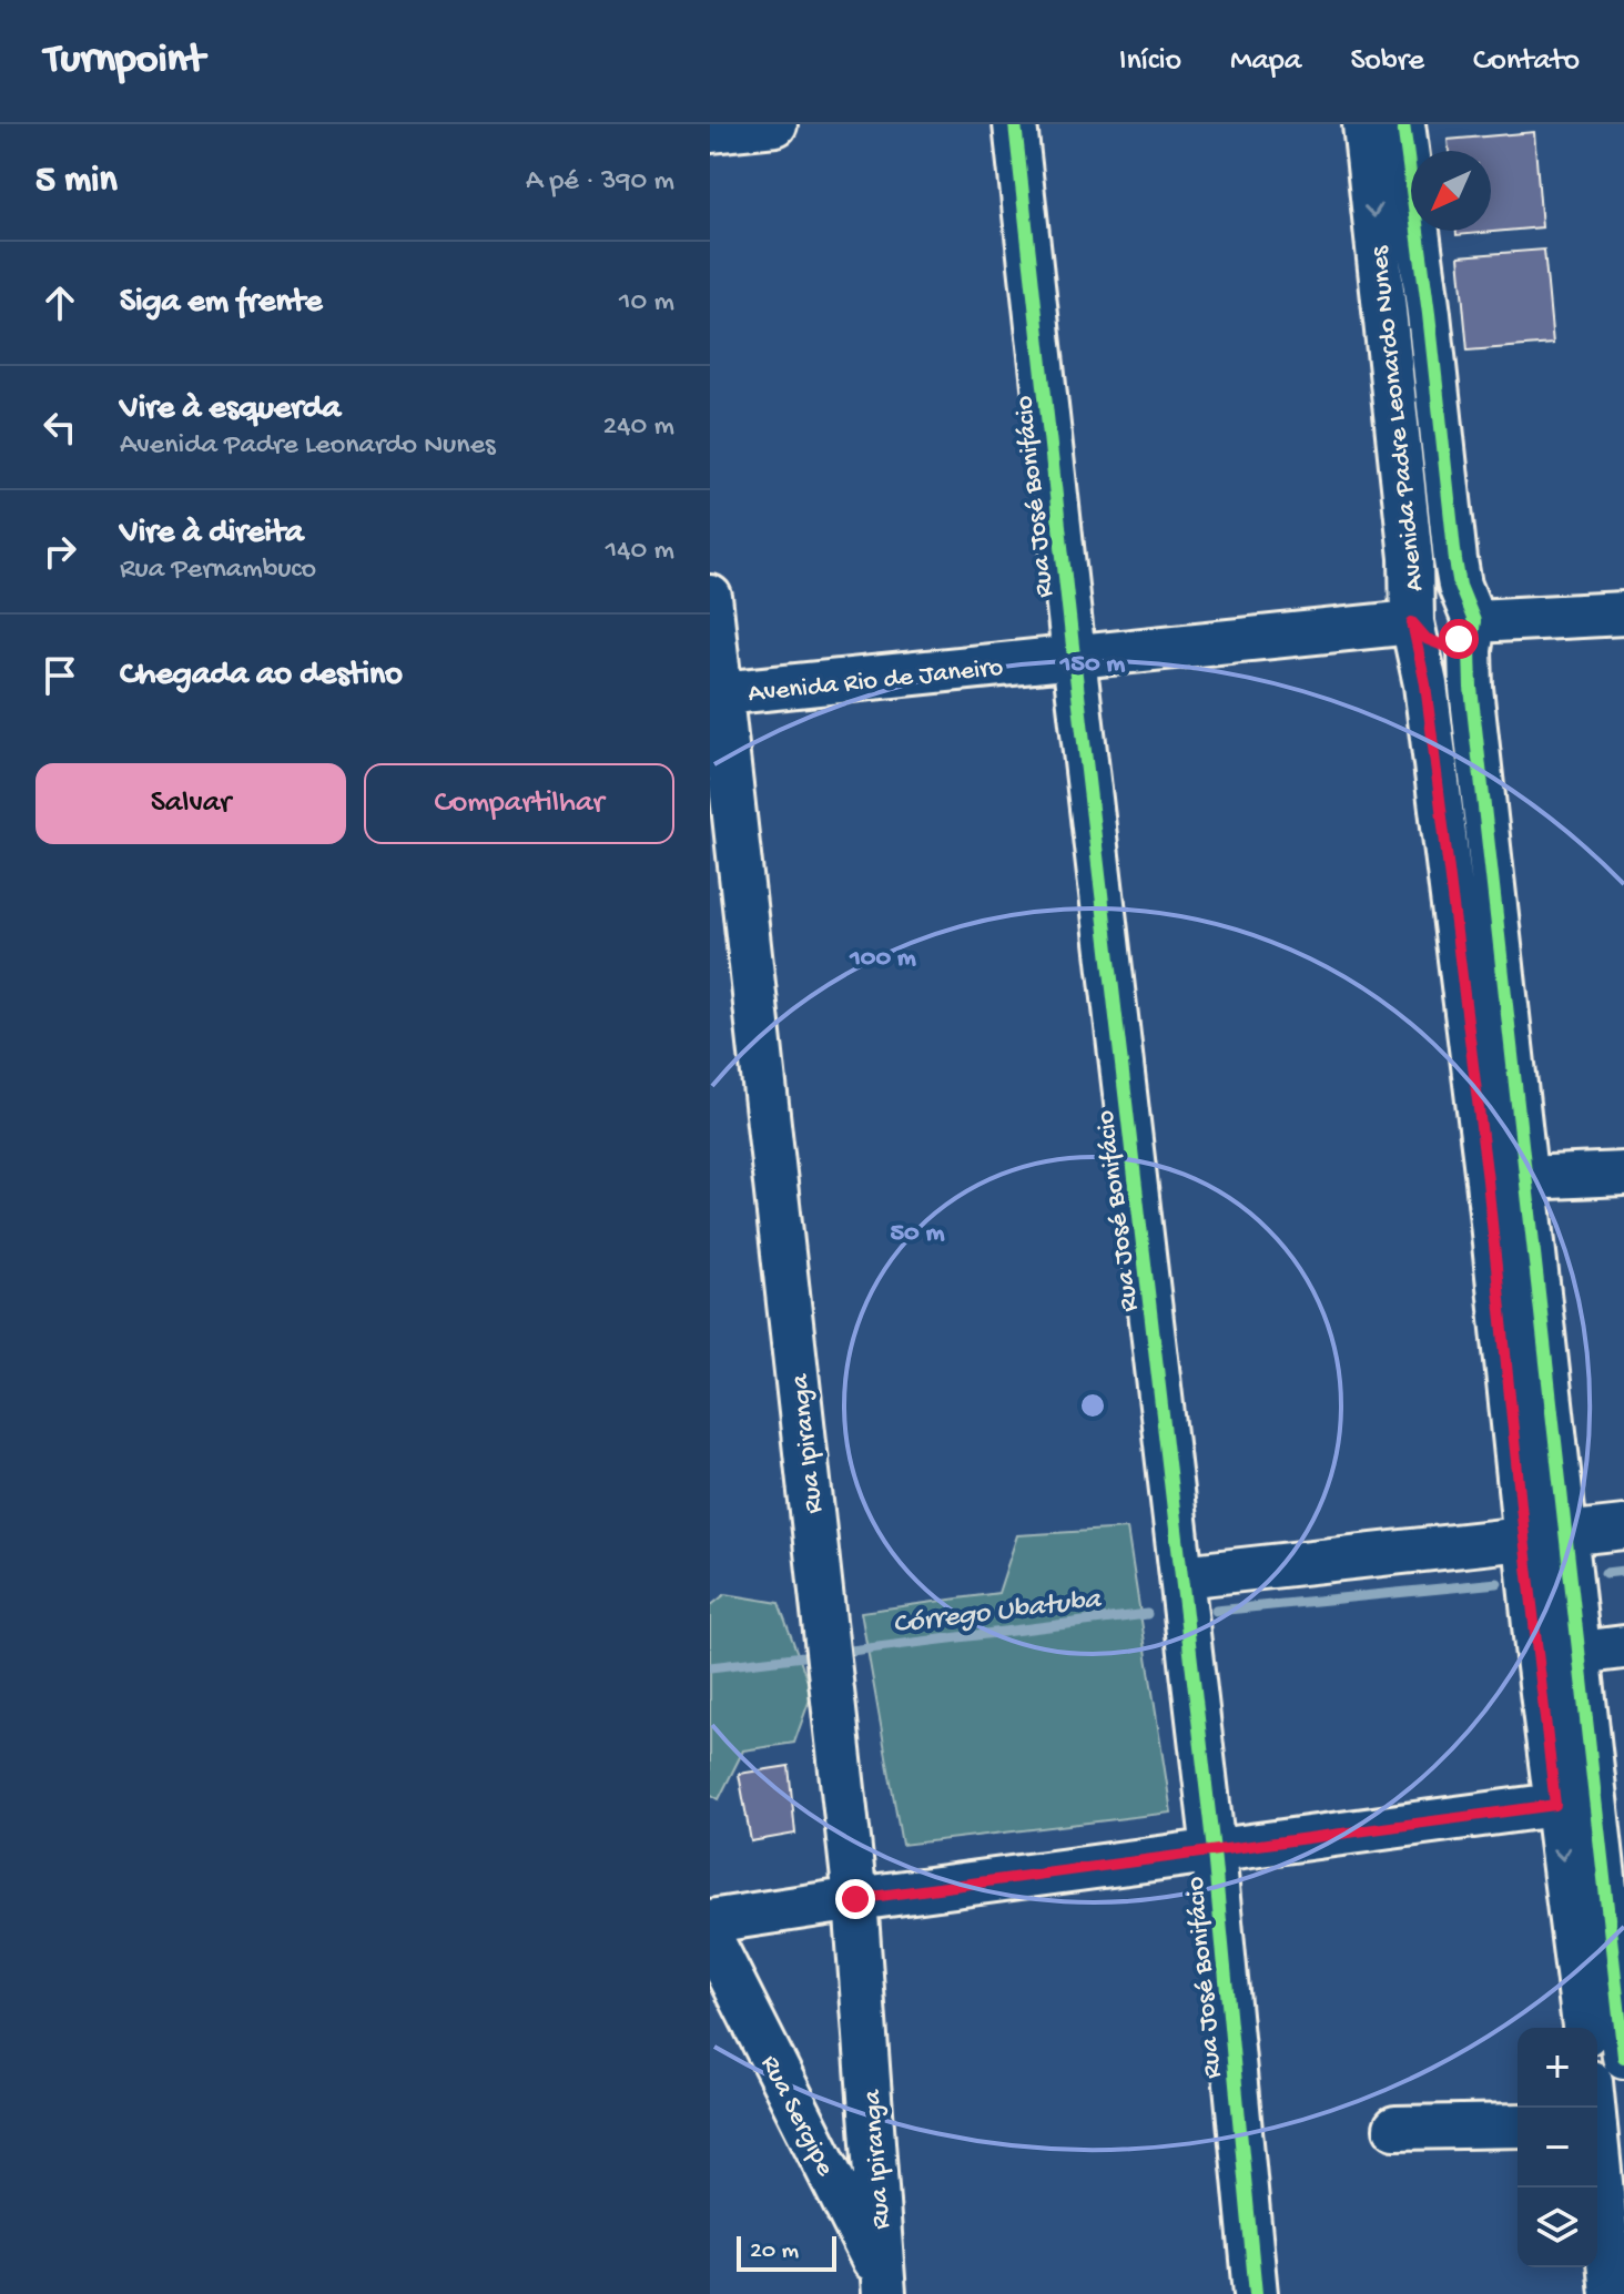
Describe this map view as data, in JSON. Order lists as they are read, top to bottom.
{
  "streets": {
    "street": [
      "Avenida Padre Leonardo Nunes",
      "Rua José Bonifácio",
      "Avenida Rio de Janeiro",
      "Rua Ipiranga",
      "Rua Sergipe"
    ]
  },
  "crossings": [
    ["Avenida Padre Leonardo Nunes", "Avenida Rio de Janeiro"],
    ["Rua José Bonifácio", "Avenida Rio de Janeiro"],
    ["Avenida Rio de Janeiro", "Rua Ipiranga"],
    ["Rua Ipiranga", "Rua Sergipe"]
  ],
  "water": ["Córrego Ubatuba"],
  "scale_bar": "20 m",
  "north": "bottom left",
  "page": {
    "header": "Turnpoint",
    "nav": [
      "Início",
      "Mapa",
      "Sobre",
      "Contato"
    ],
    "heading": ["5 min", "A pé · 390 m"],
    "list": [
      ["Siga em frente", "10 m"],
      ["Vire à esquerda", "Avenida Padre Leonardo Nunes", "240 m"],
      ["Vire à direita", "Rua Pernambuco", "140 m"],
      "Chegada ao destino"
    ],
    "buttons": ["Salvar", "Compartilhar"],
    "map_buttons": ["+", "−"],
    "scale": "20 m"
  },
  "rings": ["150 m", "100 m", "50 m"]
}
